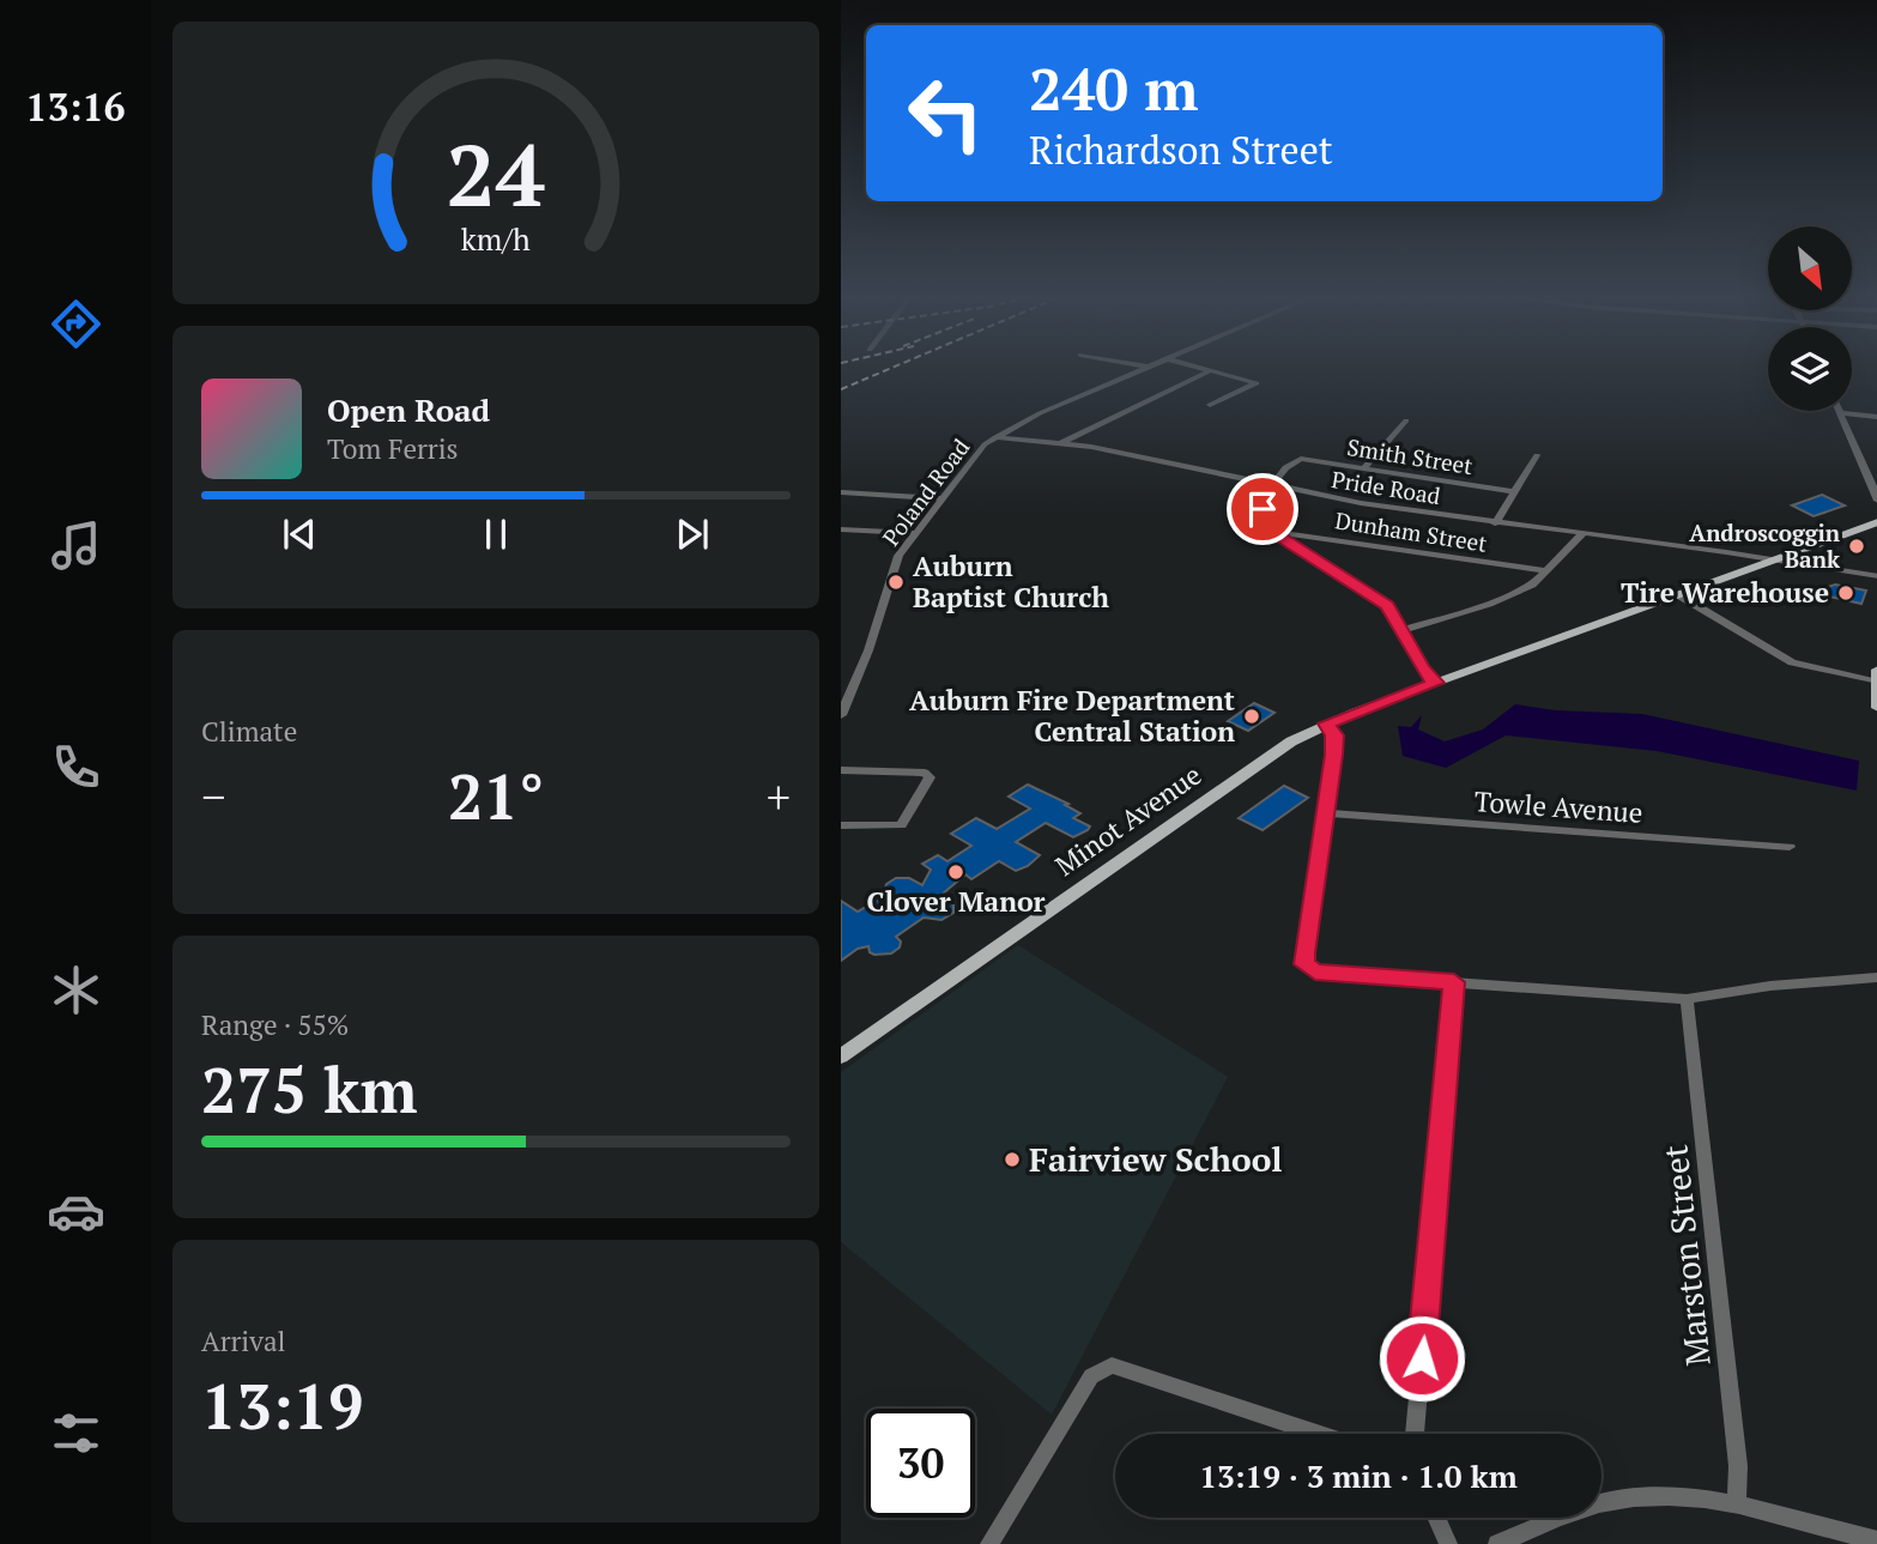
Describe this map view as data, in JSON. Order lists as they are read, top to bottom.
{
  "streets": {
    "main road": ["Minot Avenue"],
    "street": [
      "Smith Street",
      "Pride Road",
      "Poland Road",
      "Dunham Street",
      "Towle Avenue",
      "Marston Street"
    ]
  },
  "crossings": [
    ["Smith Street", "Pride Road"],
    ["Pride Road", "Poland Road"],
    ["Pride Road", "Minot Avenue"]
  ],
  "places": [
    "Androscoggin Bank",
    "Auburn Baptist Church",
    "Tire Warehouse",
    "Auburn Fire Department Central Station",
    "Clover Manor",
    "Fairview School"
  ],
  "north": "bottom right",
  "page": {
    "tabs": "13:16",
    "turn": ["240 m", "Richardson Street"],
    "song": ["Open Road", "Tom Ferris"],
    "tile": [
      "Climate",
      ["Range · 55%", "275 km"],
      ["Arrival", "13:19"]
    ],
    "heat": ["−", "21°", "+"],
    "limit": "30",
    "trip": "13:19 · 3 min · 1.0 km",
    "gauge": ["24", "km/h"]
  }
}
